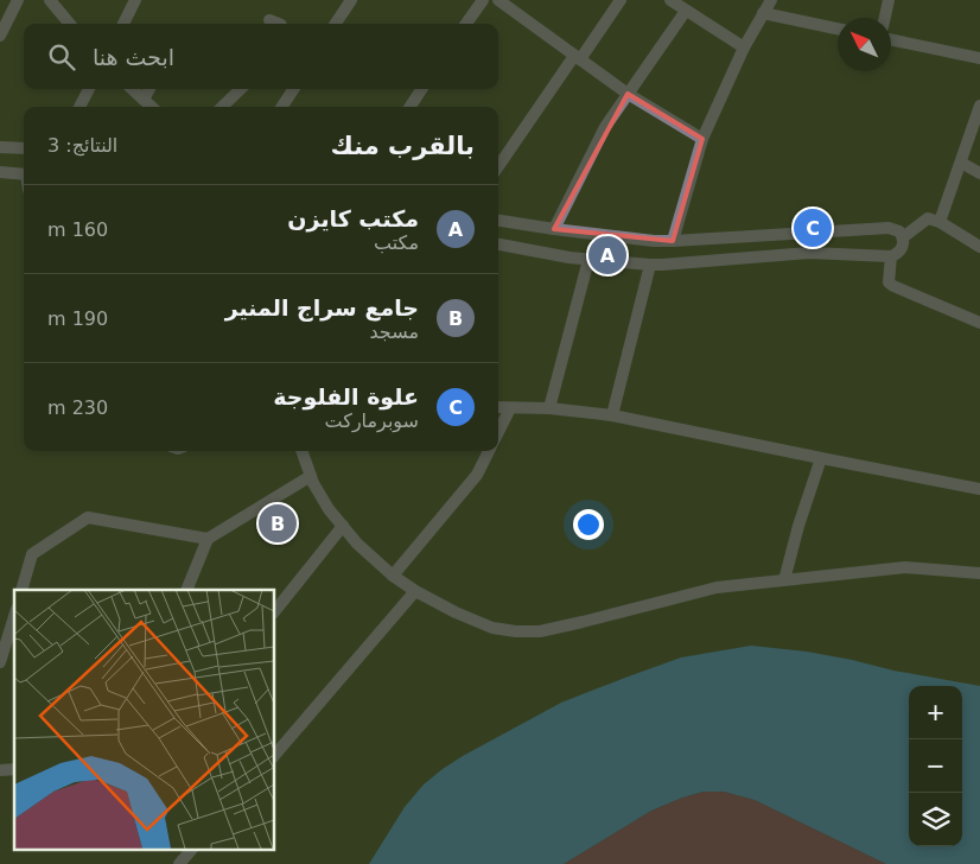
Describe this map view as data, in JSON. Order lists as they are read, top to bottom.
{
  "north": "top left",
  "page": {
    "search": "ابحث هنا",
    "heading": ["بالقرب منك", "النتائج: 3"],
    "list": [
      {
        "mark": "A",
        "name": "مكتب كايزن",
        "note": "مكتب",
        "value": "160 m"
      },
      {
        "mark": "B",
        "name": "جامع سراج المنير",
        "note": "مسجد",
        "value": "190 m"
      },
      {
        "mark": "C",
        "name": "علوة الفلوجة",
        "note": "سوبرماركت",
        "value": "230 m"
      }
    ],
    "pins": ["C", "A", "B"],
    "map_buttons": ["+", "−"]
  }
}
